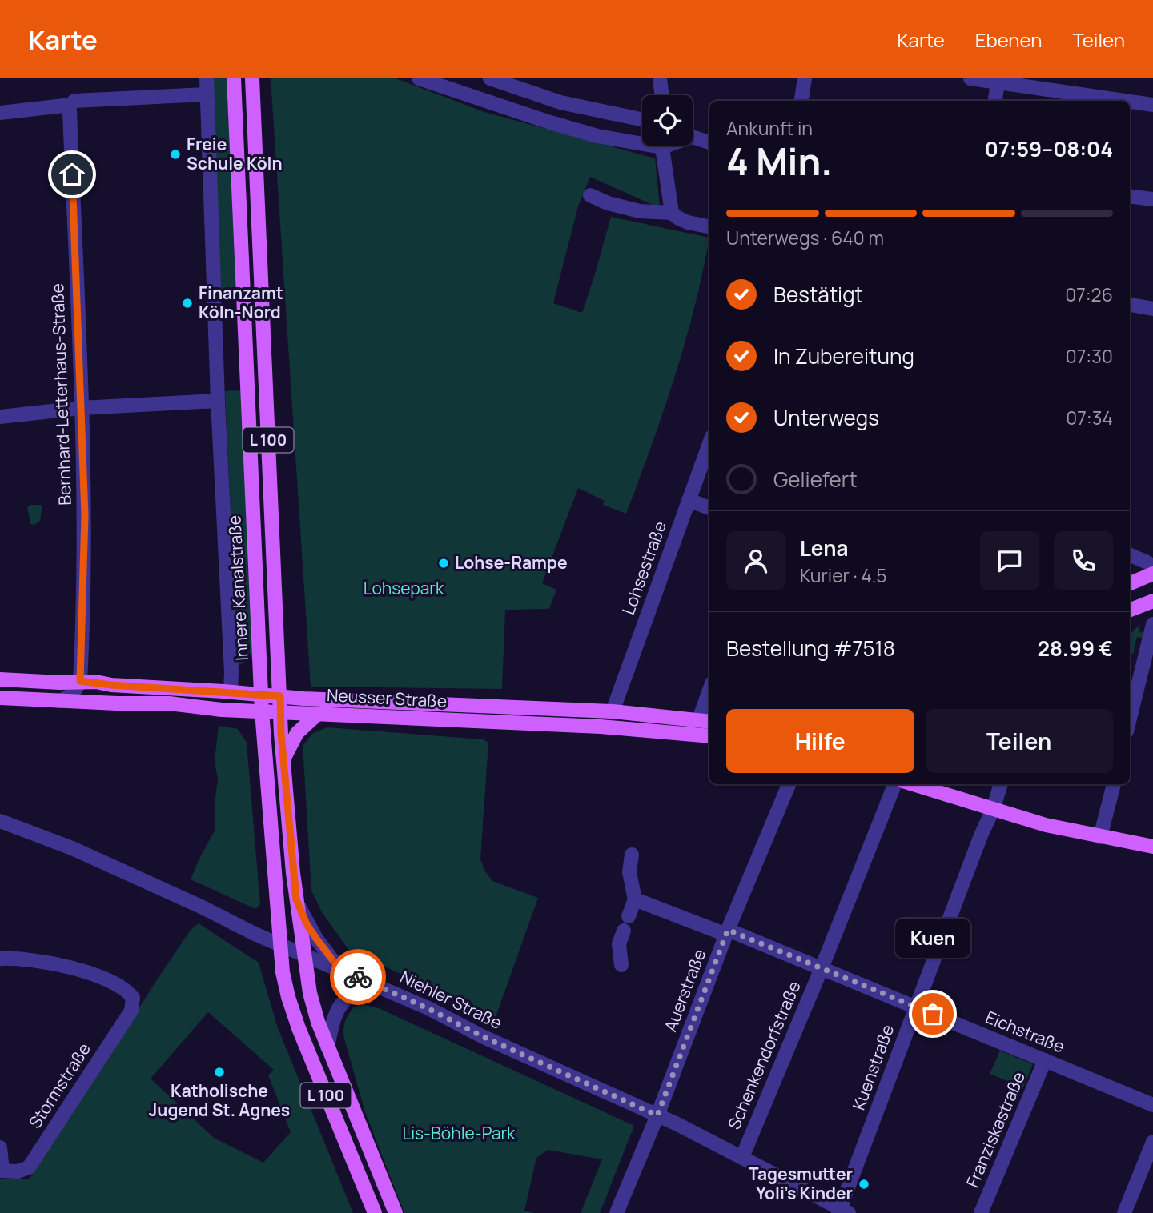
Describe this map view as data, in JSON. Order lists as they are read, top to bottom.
{
  "streets": {
    "main road": ["L 100", "Innere Kanalstraße", "Neusser Straße"],
    "street": [
      "Bernhard-Letterhaus-Straße",
      "Lohsestraße",
      "Auerstraße",
      "Niehler Straße",
      "Eichstraße",
      "Schenkendorfstraße",
      "Kuenstraße",
      "Stormstraße",
      "Franziskastraße"
    ]
  },
  "crossings": [
    ["Bernhard-Letterhaus-Straße", "Neusser Straße"],
    ["L 100", "Neusser Straße"],
    ["L 100", "Niehler Straße"],
    ["Lohsestraße", "Neusser Straße"],
    ["Innere Kanalstraße", "Neusser Straße"],
    ["Innere Kanalstraße", "Niehler Straße"],
    ["Auerstraße", "Niehler Straße"],
    ["Auerstraße", "Eichstraße"],
    ["Niehler Straße", "Schenkendorfstraße"],
    ["Niehler Straße", "Kuenstraße"],
    ["Eichstraße", "Schenkendorfstraße"],
    ["Eichstraße", "Kuenstraße"],
    ["Eichstraße", "Franziskastraße"]
  ],
  "parks": ["Lohsepark", "Lis-Böhle-Park"],
  "places": [
    "Freie Schule Köln",
    "Finanzamt Köln-Nord",
    "Lohse-Rampe",
    "Kuen",
    "Katholische Jugend St. Agnes",
    "Tagesmutter Yoli's Kinder"
  ],
  "page": {
    "header": "Karte",
    "nav": ["Karte", "Ebenen", "Teilen"],
    "heading": ["4 Min.", "Ankunft in", "07:59–08:04"],
    "panel": [
      "Lena",
      "Kurier · 4.5",
      "Bestellung #7518",
      "28.99 €"
    ],
    "bar": "Unterwegs · 640 m",
    "list": [
      ["Bestätigt", "07:26"],
      ["In Zubereitung", "07:30"],
      ["Unterwegs", "07:34"],
      "Geliefert"
    ],
    "buttons": ["Hilfe", "Teilen"],
    "bubble": "Kuen"
  }
}
